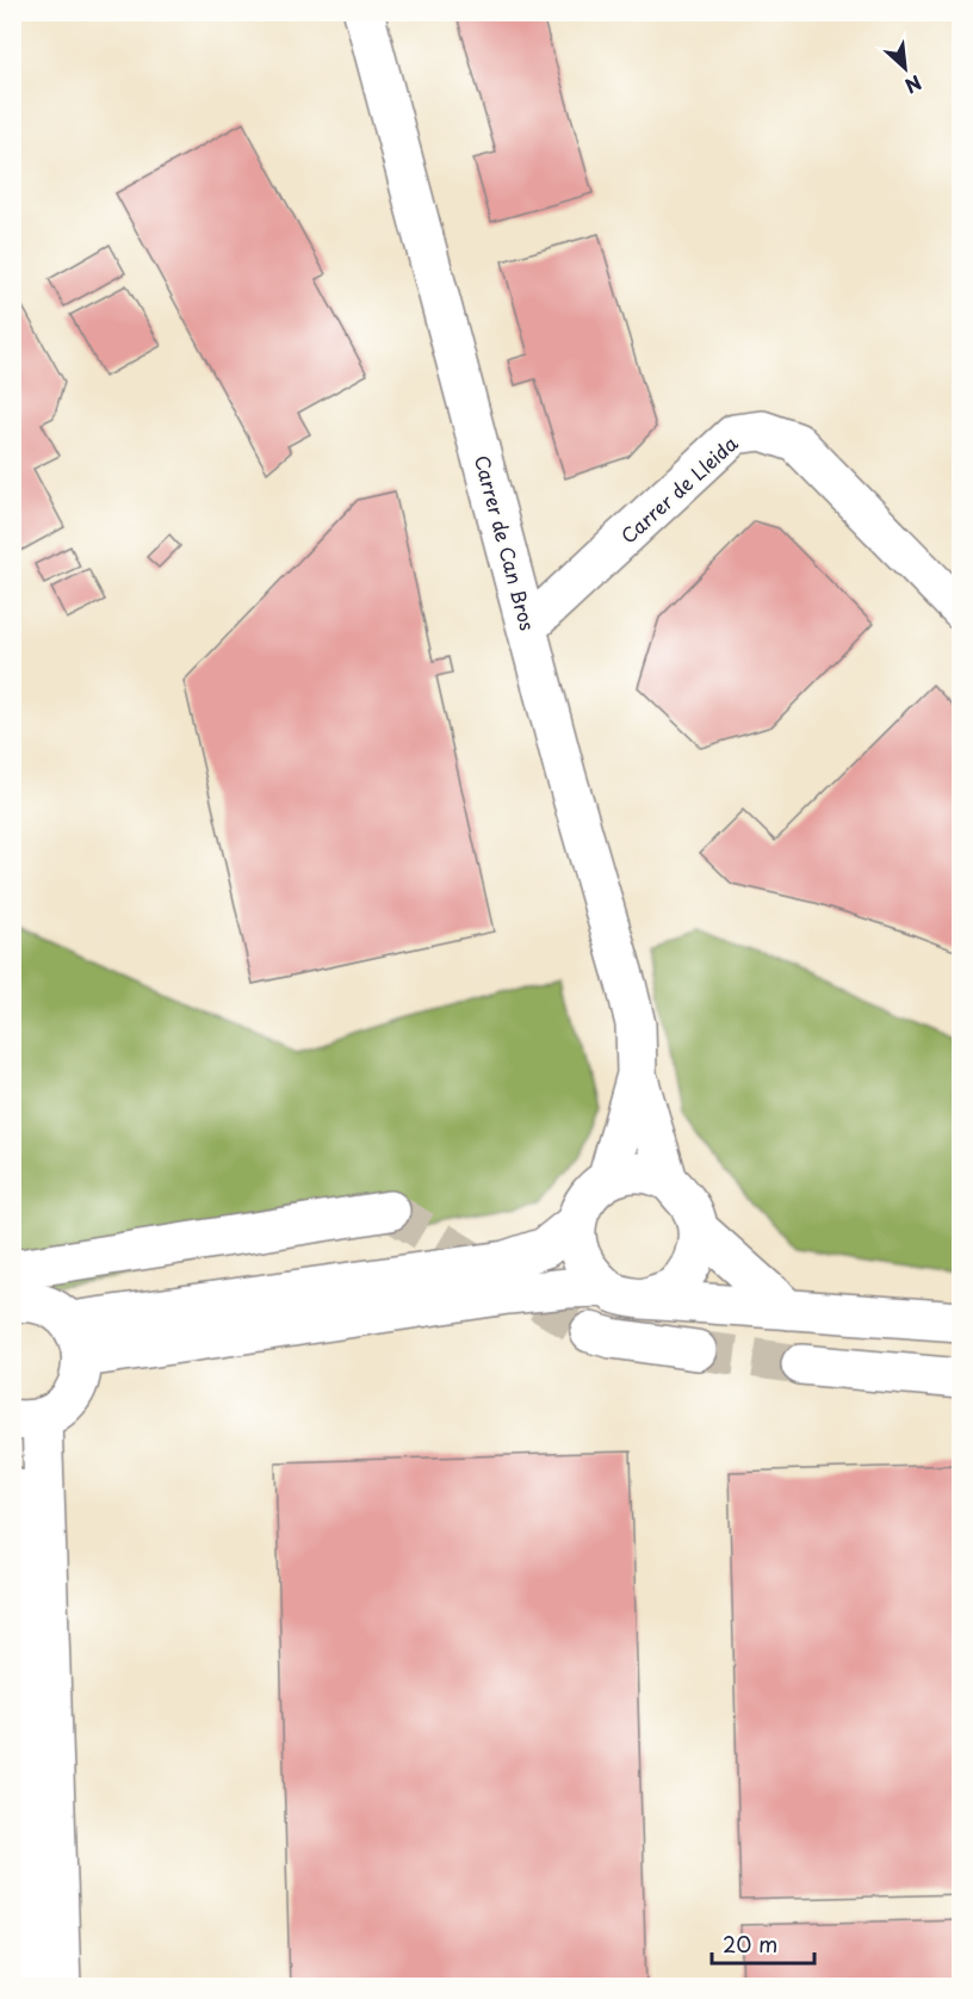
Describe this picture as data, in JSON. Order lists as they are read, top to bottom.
{
  "streets": {
    "street": ["Carrer de Lleida", "Carrer de Can Bros"]
  },
  "crossings": [
    ["Carrer de Lleida", "Carrer de Can Bros"]
  ],
  "scale_bar": "20 m",
  "north": "bottom right"
}
